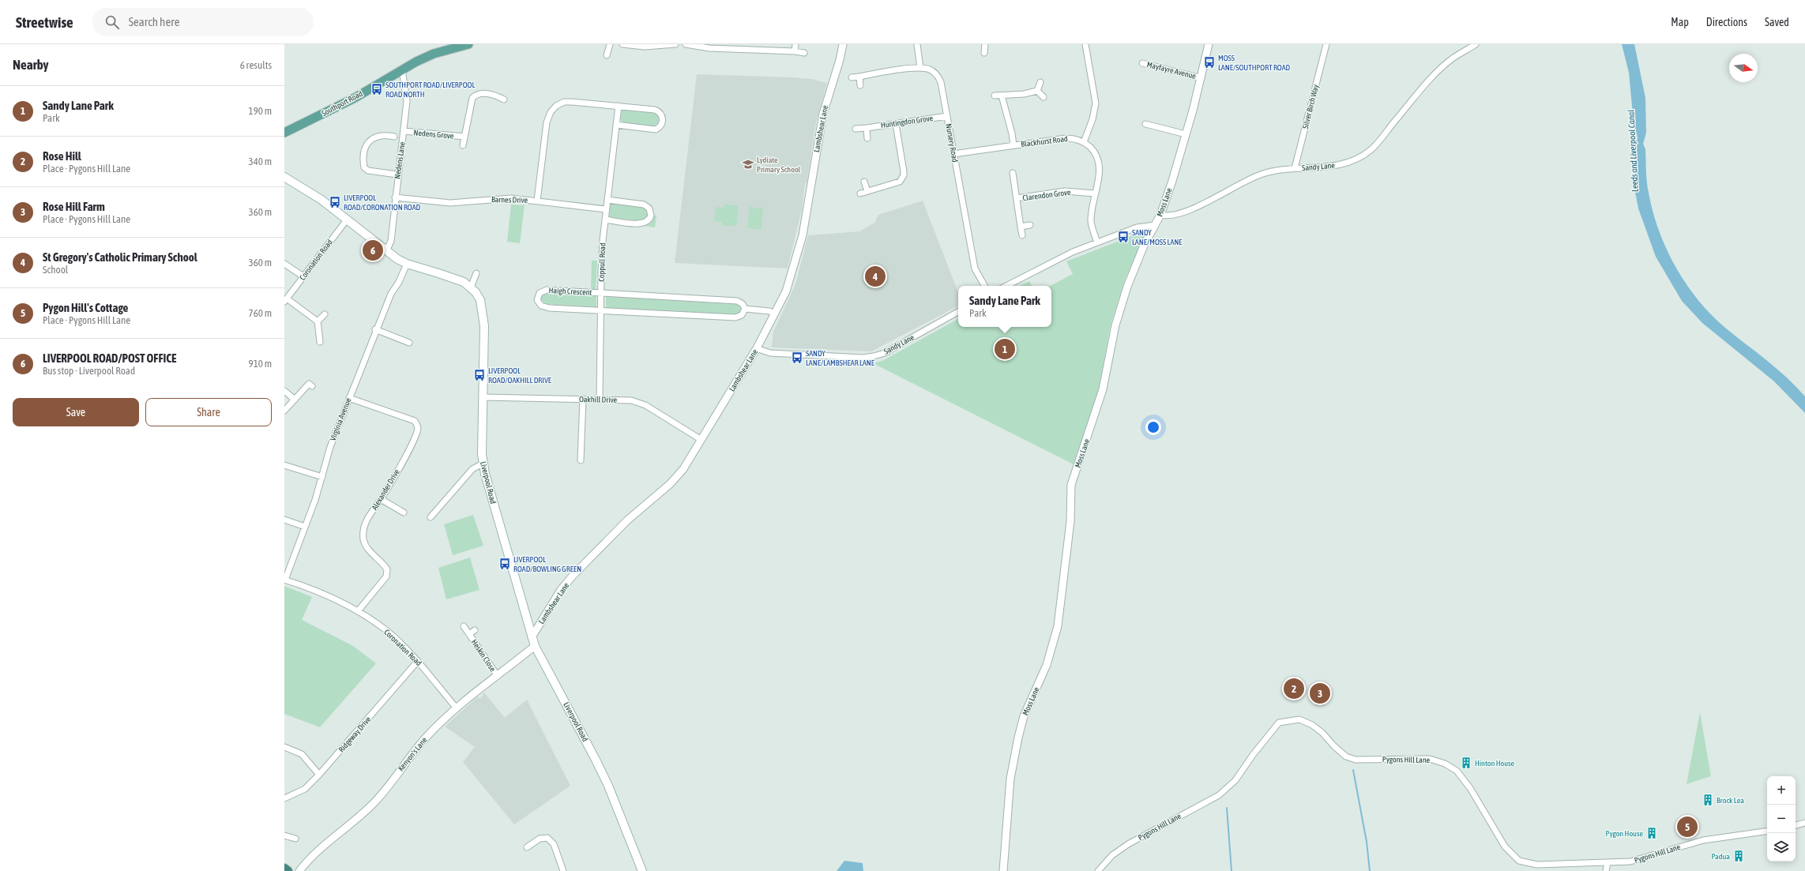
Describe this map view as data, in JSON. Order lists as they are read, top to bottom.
{
  "streets": {
    "main road": ["Southport Road", "Liverpool Road"],
    "street": [
      "Mayfayre Avenue",
      "Silver Birch Way",
      "Huntingdon Grove",
      "Lambshear Lane",
      "Nedens Grove",
      "Blackhurst Road",
      "Nursery Road",
      "Nedens Lane",
      "Sandy Lane",
      "Clarendon Grove",
      "Barnes Drive",
      "Moss Lane",
      "Coronation Road",
      "Coppull Road",
      "Haigh Crescent",
      "Oakhill Drive",
      "Virginia Avenue",
      "Alexander Drive",
      "Heskin Close",
      "Ridgeway Drive",
      "Kenyon's Lane",
      "Pygons Hill Lane"
    ]
  },
  "crossings": [
    ["Mayfayre Avenue", "Moss Lane"],
    ["Southport Road", "Nedens Lane"],
    ["Silver Birch Way", "Sandy Lane"],
    ["Huntingdon Grove", "Nursery Road"],
    ["Lambshear Lane", "Sandy Lane"],
    ["Lambshear Lane", "Oakhill Drive"],
    ["Lambshear Lane", "Liverpool Road"],
    ["Nedens Grove", "Nedens Lane"],
    ["Blackhurst Road", "Nursery Road"],
    ["Nedens Lane", "Barnes Drive"],
    ["Nedens Lane", "Liverpool Road"],
    ["Sandy Lane", "Moss Lane"],
    ["Barnes Drive", "Coppull Road"],
    ["Coronation Road", "Virginia Avenue"],
    ["Coronation Road", "Liverpool Road"],
    ["Coronation Road", "Alexander Drive"],
    ["Coronation Road", "Ridgeway Drive"],
    ["Coronation Road", "Kenyon's Lane"],
    ["Coppull Road", "Haigh Crescent"],
    ["Coppull Road", "Oakhill Drive"],
    ["Oakhill Drive", "Liverpool Road"],
    ["Virginia Avenue", "Liverpool Road"],
    ["Virginia Avenue", "Alexander Drive"],
    ["Liverpool Road", "Kenyon's Lane"],
    ["Heskin Close", "Kenyon's Lane"]
  ],
  "water": ["Leeds and Liverpool Canal"],
  "places": {
    "bus stop": [
      "MOSS LANE/SOUTHPORT ROAD",
      "SOUTHPORT ROAD/LIVERPOOL ROAD NORTH",
      "LIVERPOOL ROAD/CORONATION ROAD",
      "SANDY LANE/MOSS LANE",
      "SANDY LANE/LAMBSHEAR LANE",
      "LIVERPOOL ROAD/OAKHILL DRIVE",
      "LIVERPOOL ROAD/BOWLING GREEN"
    ],
    "school or university": ["Lydiate Primary School"],
    "building": [
      "Hinton House",
      "Brock Lea",
      "Pygon House",
      "Padua"
    ]
  },
  "north": "right",
  "page": {
    "header": "Streetwise",
    "search": "Search here",
    "nav": ["Map", "Directions", "Saved"],
    "heading": ["Nearby", "6 results"],
    "list": [
      {
        "mark": "1",
        "name": "Sandy Lane Park",
        "note": "Park",
        "value": "190 m"
      },
      {
        "mark": "2",
        "name": "Rose Hill",
        "note": "Place · Pygons Hill Lane",
        "value": "340 m"
      },
      {
        "mark": "3",
        "name": "Rose Hill Farm",
        "note": "Place · Pygons Hill Lane",
        "value": "360 m"
      },
      {
        "mark": "4",
        "name": "St Gregory's Catholic Primary School",
        "note": "School",
        "value": "360 m"
      },
      {
        "mark": "5",
        "name": "Pygon Hill's Cottage",
        "note": "Place · Pygons Hill Lane",
        "value": "760 m"
      },
      {
        "mark": "6",
        "name": "LIVERPOOL ROAD/POST OFFICE",
        "note": "Bus stop · Liverpool Road",
        "value": "910 m"
      }
    ],
    "pins": [
      "6",
      "4",
      "1",
      "2",
      "3",
      "5"
    ],
    "popup": ["Sandy Lane Park", "Park"],
    "buttons": ["Save", "Share"],
    "map_buttons": ["+", "−"]
  }
}
